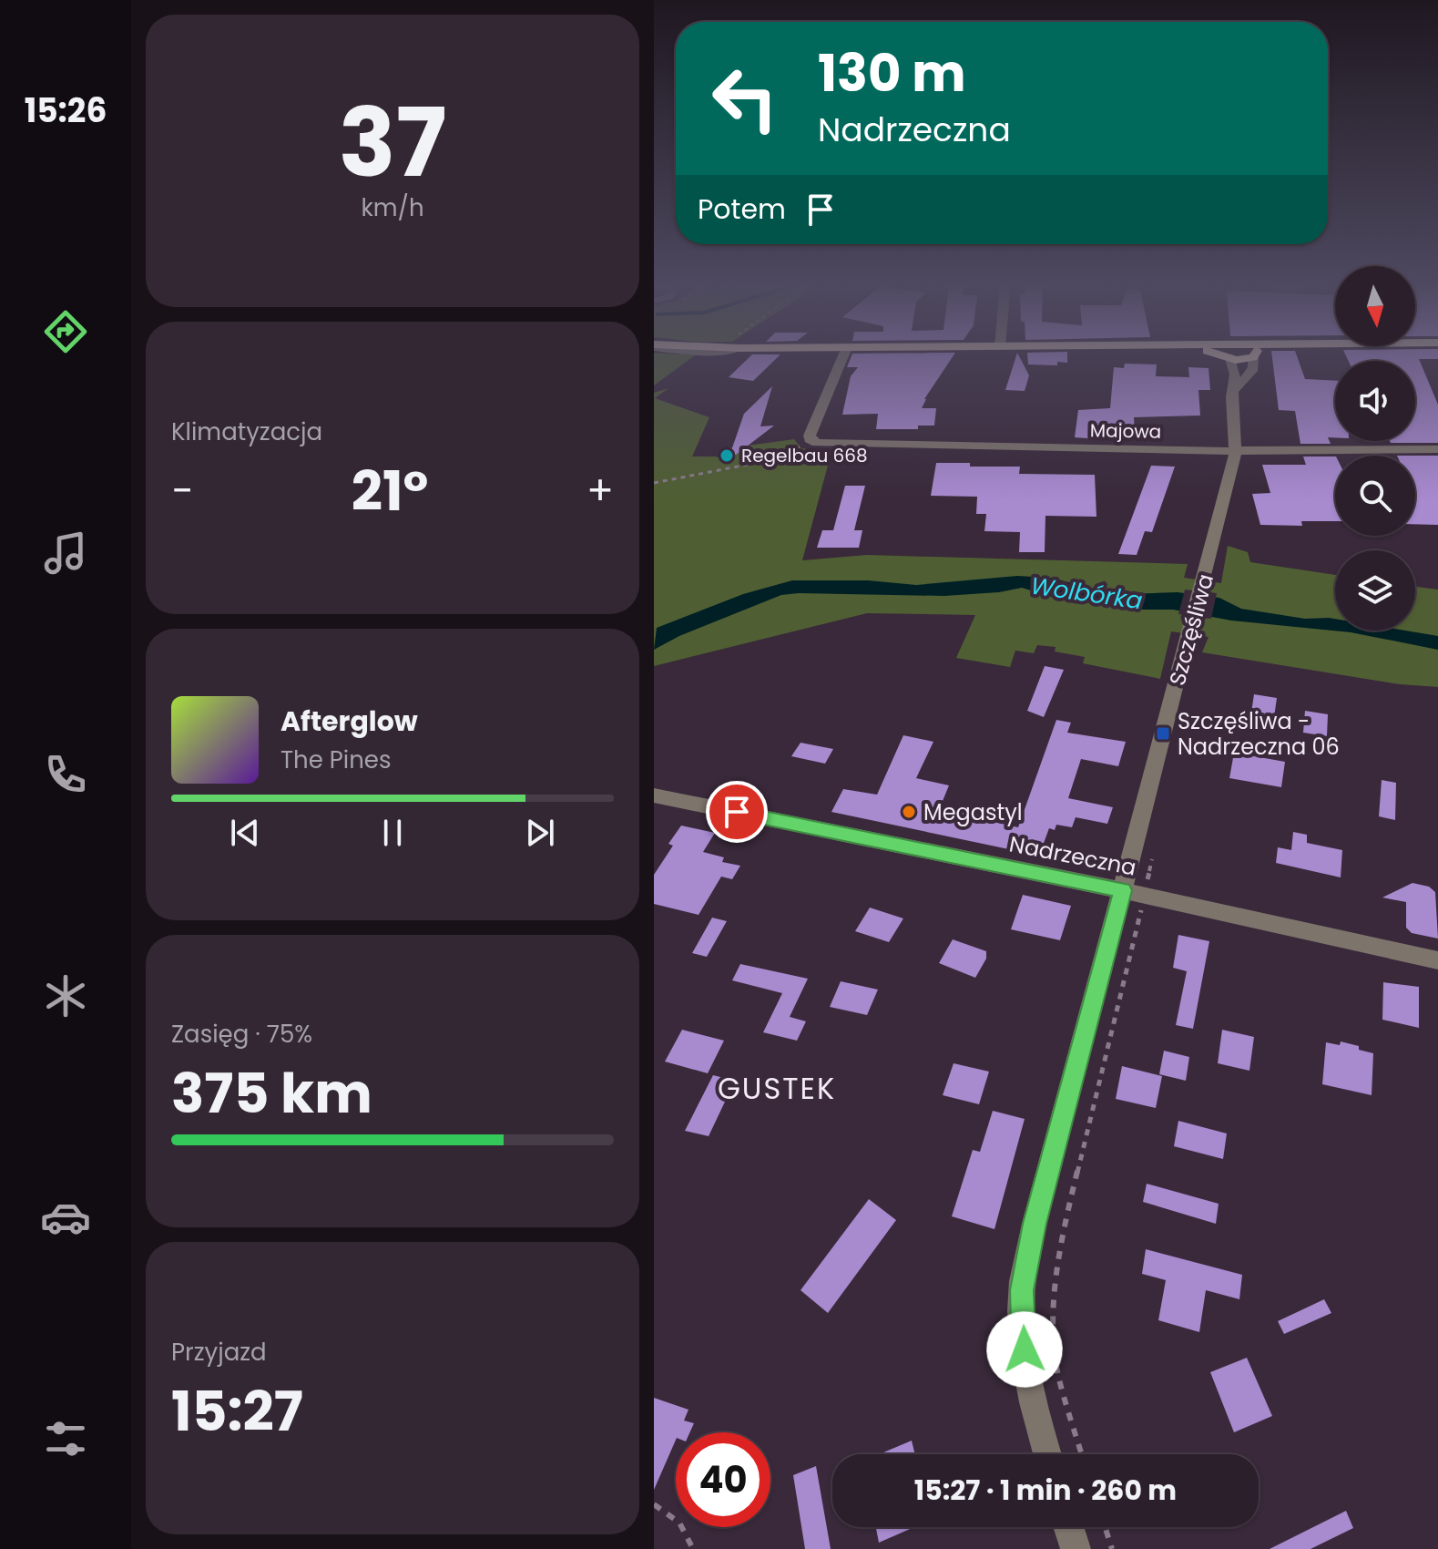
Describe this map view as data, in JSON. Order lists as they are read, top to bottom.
{
  "streets": {
    "street": ["Majowa", "Szczęśliwa", "Nadrzeczna"]
  },
  "crossings": [
    ["Majowa", "Szczęśliwa"],
    ["Szczęśliwa", "Nadrzeczna"]
  ],
  "districts": ["GUSTEK"],
  "water": ["Wolbórka"],
  "places": {
    "other": ["Regelbau 668", "Megastyl"],
    "transit": ["Szczęśliwa - Nadrzeczna 06"]
  },
  "north": "bottom",
  "page": {
    "tabs": "15:26",
    "tile": [
      ["37", "km/h"],
      "Klimatyzacja",
      ["Zasięg · 75%", "375 km"],
      ["Przyjazd", "15:27"]
    ],
    "turn": ["130 m", "Nadrzeczna"],
    "then": "Potem",
    "heat": ["−", "21°", "+"],
    "song": ["Afterglow", "The Pines"],
    "limit": "40",
    "trip": "15:27 · 1 min · 260 m"
  }
}
